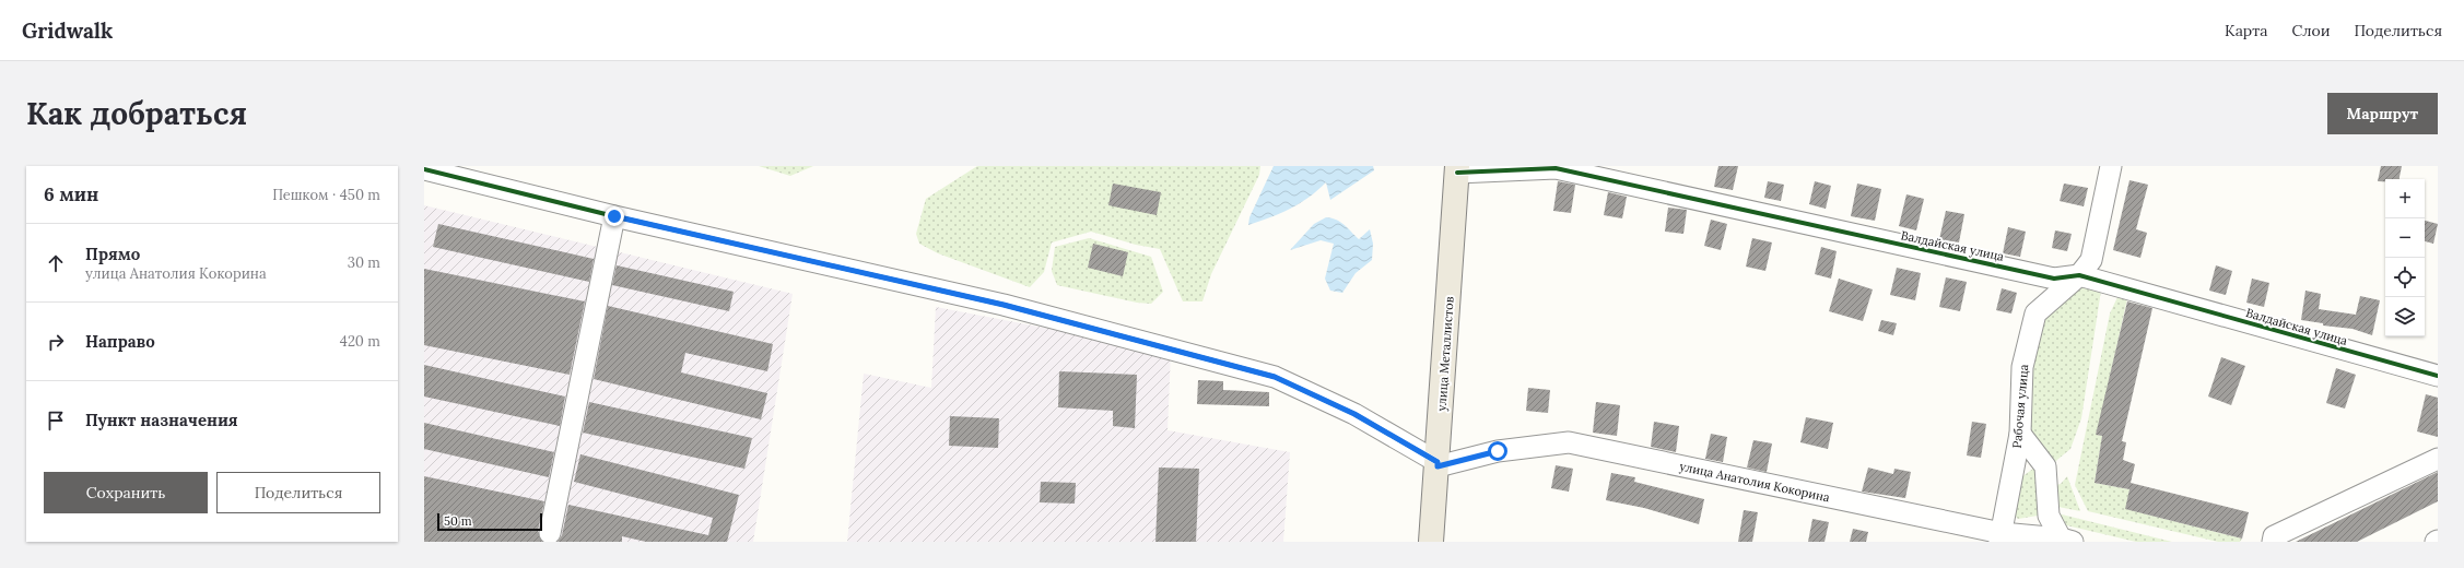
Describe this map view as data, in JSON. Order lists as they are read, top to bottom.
{
  "streets": {
    "main road": ["улица Металлистов"],
    "street": ["Валдайская улица", "Рабочая улица", "улица Анатолия Кокорина"]
  },
  "crossings": [
    ["Валдайская улица", "улица Металлистов"],
    ["Валдайская улица", "Рабочая улица"],
    ["улица Металлистов", "улица Анатолия Кокорина"],
    ["Рабочая улица", "улица Анатолия Кокорина"]
  ],
  "scale_bar": "50 m",
  "page": {
    "header": "Gridwalk",
    "nav": ["Карта", "Слои", "Поделиться"],
    "buttons": [
      "Маршрут",
      ["Сохранить", "Поделиться"]
    ],
    "title": "Как добраться",
    "heading": ["6 мин", "Пешком · 450 m"],
    "map_buttons": ["+", "−"],
    "list": [
      ["Прямо", "улица Анатолия Кокорина", "30 m"],
      ["Направо", "420 m"],
      "Пункт назначения"
    ],
    "scale": "50 m"
  }
}
